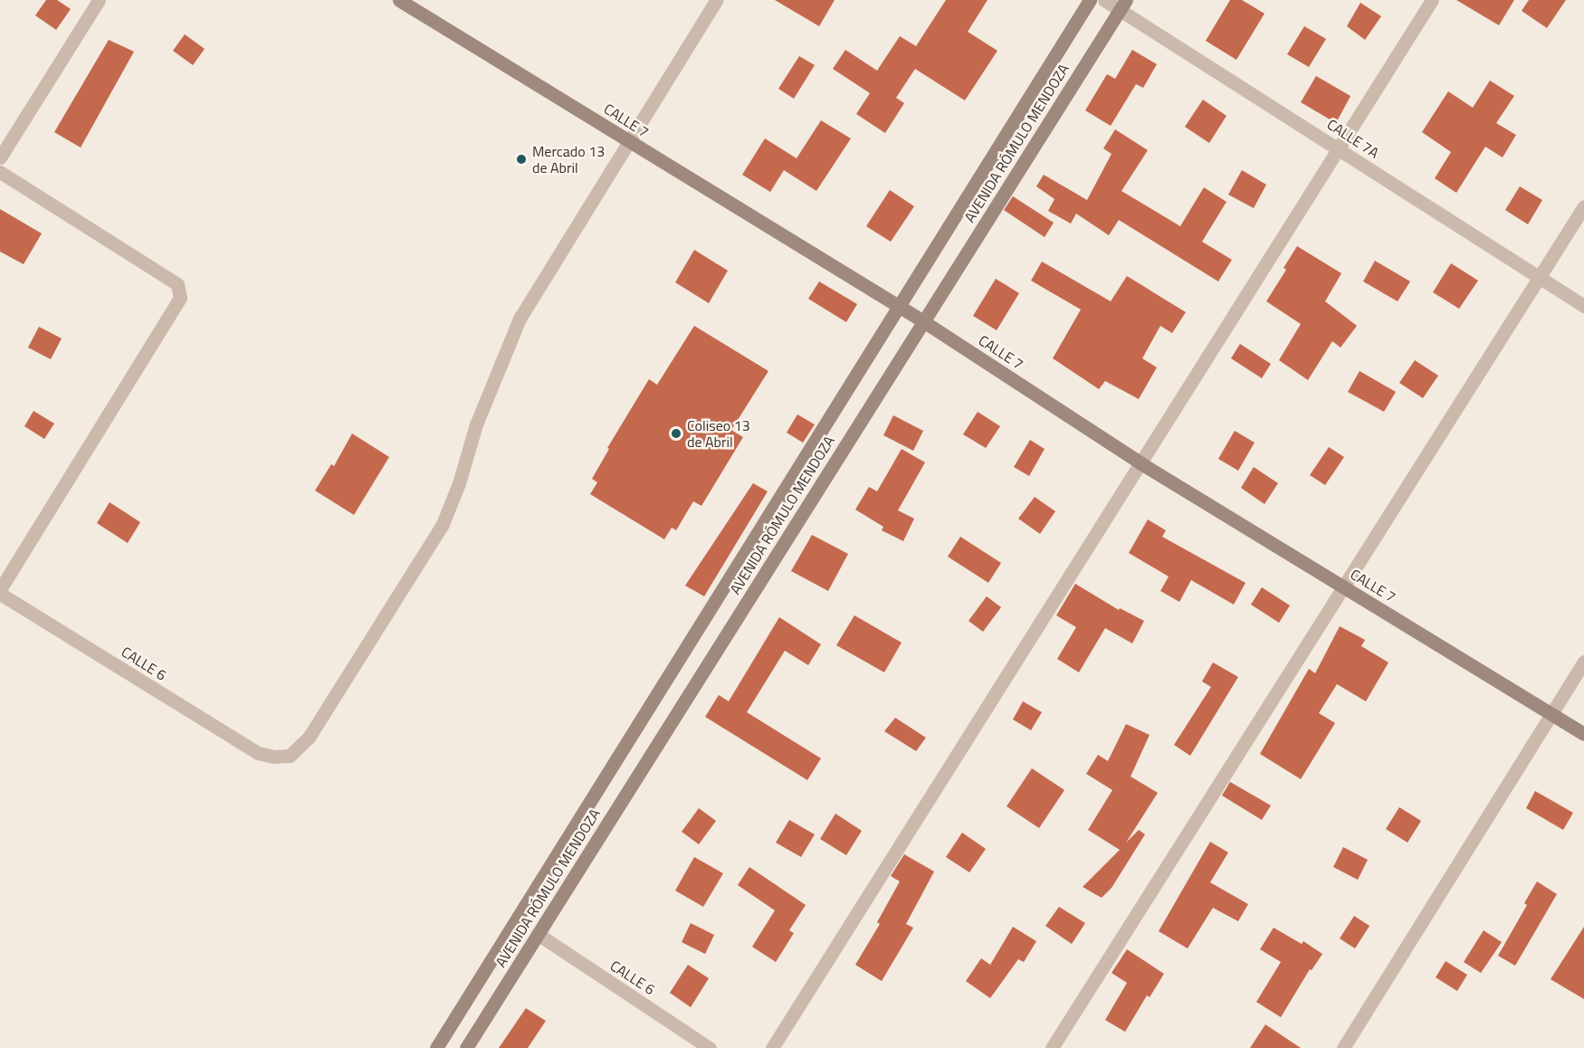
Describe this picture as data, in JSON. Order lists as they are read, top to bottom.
{
  "streets": {
    "street": [
      "CALLE 7",
      "CALLE 7A",
      "AVENIDA RÓMULO MENDOZA",
      "CALLE 6"
    ]
  },
  "crossings": [
    ["CALLE 7", "AVENIDA RÓMULO MENDOZA"],
    ["CALLE 7", "CALLE 6"],
    ["CALLE 7A", "AVENIDA RÓMULO MENDOZA"],
    ["AVENIDA RÓMULO MENDOZA", "CALLE 6"]
  ],
  "places": ["Mercado 13 de Abril", "Coliseo 13 de Abril"]
}
